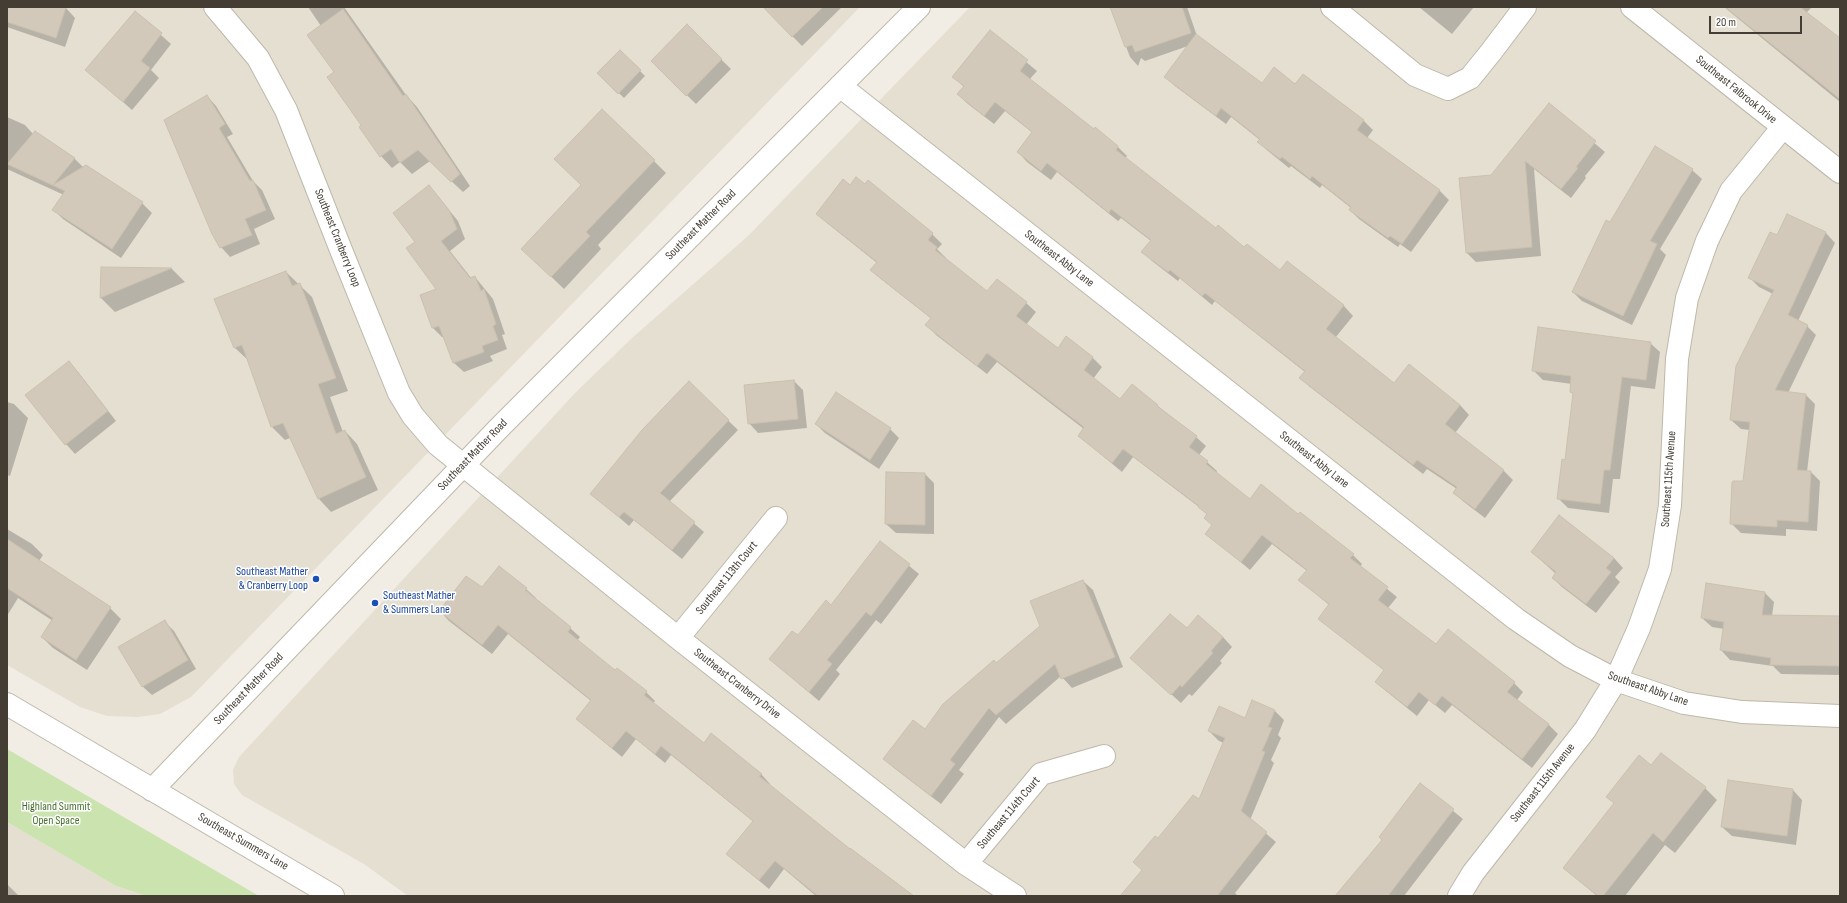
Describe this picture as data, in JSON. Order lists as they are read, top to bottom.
{
  "streets": {
    "street": [
      "Southeast Falbrook Drive",
      "Southeast Mather Road",
      "Southeast Cranberry Loop",
      "Southeast Abby Lane",
      "Southeast 115th Avenue",
      "Southeast 113th Court",
      "Southeast Cranberry Drive",
      "Southeast 114th Court",
      "Southeast Summers Lane"
    ]
  },
  "crossings": [
    ["Southeast Falbrook Drive", "Southeast 115th Avenue"],
    ["Southeast Mather Road", "Southeast Cranberry Loop"],
    ["Southeast Mather Road", "Southeast Abby Lane"],
    ["Southeast Mather Road", "Southeast Cranberry Drive"],
    ["Southeast Mather Road", "Southeast Summers Lane"],
    ["Southeast Cranberry Loop", "Southeast Cranberry Drive"],
    ["Southeast Abby Lane", "Southeast 115th Avenue"],
    ["Southeast 113th Court", "Southeast Cranberry Drive"],
    ["Southeast Cranberry Drive", "Southeast 114th Court"]
  ],
  "parks": ["Highland Summit Open Space"],
  "places": ["Southeast Mather & Cranberry Loop", "Southeast Mather & Summers Lane"],
  "scale_bar": "20 m"
}
